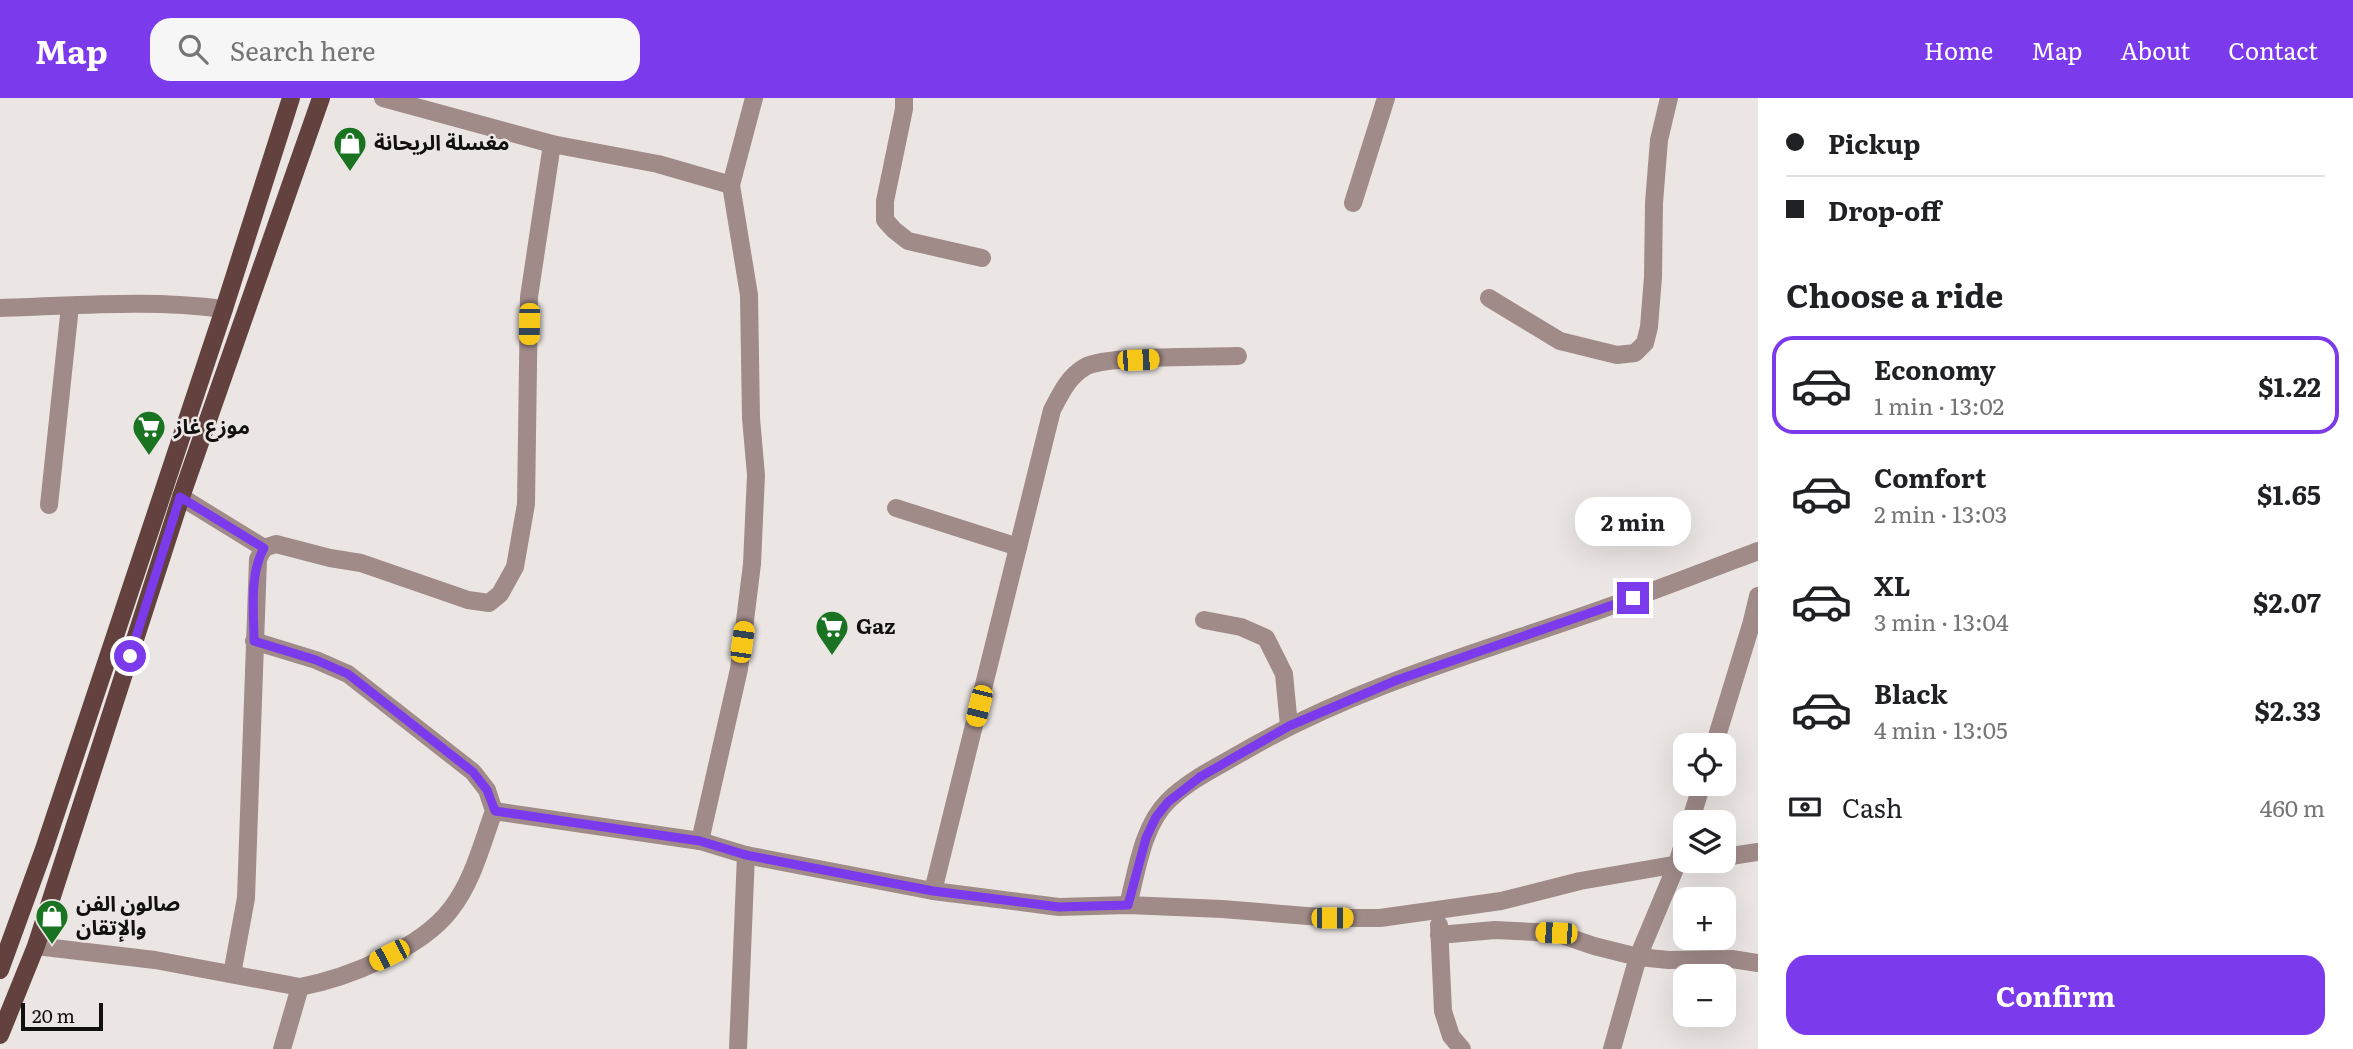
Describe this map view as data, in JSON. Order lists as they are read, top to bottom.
{
  "places": {
    "shop": ["مغسلة الريحانة", "صالون الفن والإتقان"],
    "supermarket": ["موزع غاز", "Gaz"]
  },
  "scale_bar": "20 m",
  "page": {
    "header": "Map",
    "search": "Search here",
    "nav": [
      "Home",
      "Map",
      "About",
      "Contact"
    ],
    "banner": ["Pickup", "Drop-off"],
    "heading": "Choose a ride",
    "list": [
      {
        "name": "Economy",
        "note": "1 min · 13:02",
        "value": "$1.22"
      },
      {
        "name": "Comfort",
        "note": "2 min · 13:03",
        "value": "$1.65"
      },
      {
        "name": "XL",
        "note": "3 min · 13:04",
        "value": "$2.07"
      },
      {
        "name": "Black",
        "note": "4 min · 13:05",
        "value": "$2.33"
      }
    ],
    "bubble": "2 min",
    "map_buttons": ["+", "−"],
    "pay": ["Cash", "460 m"],
    "buttons": "Confirm",
    "scale": "20 m"
  }
}
